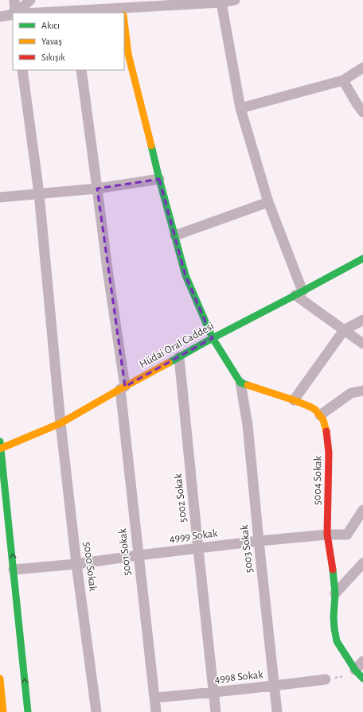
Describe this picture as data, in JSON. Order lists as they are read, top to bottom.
{
  "streets": {
    "street": [
      "Hüdai Oral Caddesi",
      "5004 Sokak",
      "5002 Sokak",
      "4999 Sokak",
      "5003 Sokak",
      "5001 Sokak",
      "5000 Sokak",
      "4998 Sokak"
    ]
  },
  "crossings": [
    ["Hüdai Oral Caddesi", "5002 Sokak"],
    ["Hüdai Oral Caddesi", "5001 Sokak"],
    ["Hüdai Oral Caddesi", "5000 Sokak"],
    ["5004 Sokak", "4999 Sokak"],
    ["5004 Sokak", "5003 Sokak"],
    ["5002 Sokak", "4999 Sokak"],
    ["5002 Sokak", "4998 Sokak"],
    ["4999 Sokak", "5003 Sokak"],
    ["4999 Sokak", "5001 Sokak"],
    ["4999 Sokak", "5000 Sokak"],
    ["5003 Sokak", "4998 Sokak"],
    ["5001 Sokak", "4998 Sokak"]
  ],
  "legend": ["Akıcı", "Yavaş", "Sıkışık"]
}
